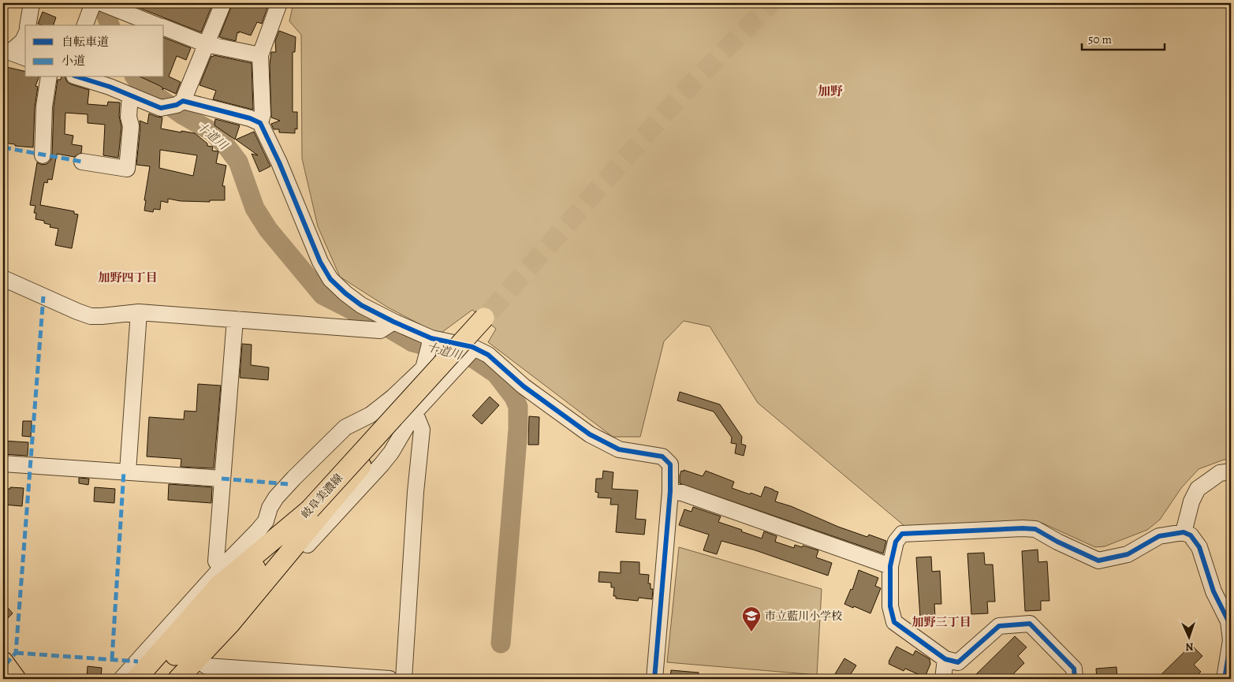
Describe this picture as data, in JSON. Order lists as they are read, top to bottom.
{
  "streets": {
    "main road": ["岐阜美濃線"]
  },
  "districts": ["加野", "加野四丁目", "加野三丁目"],
  "water": ["十道川"],
  "places": {
    "school or university": ["市立藍川小学校"]
  },
  "legend": ["自転車道", "小道"],
  "scale_bar": "50 m",
  "north": "bottom"
}
